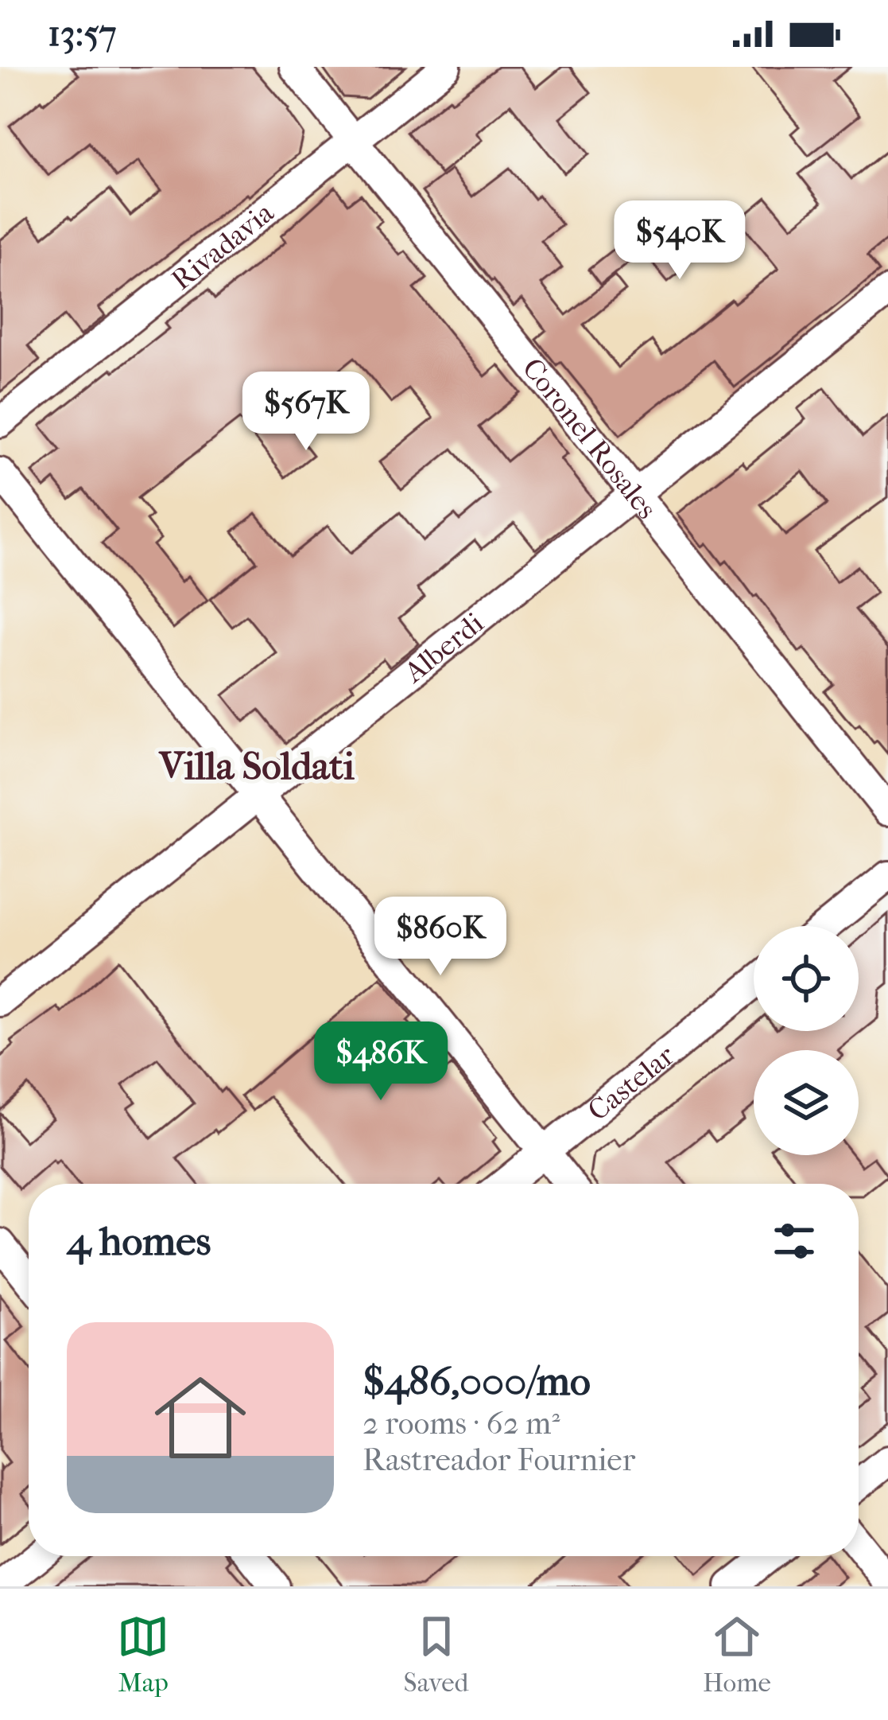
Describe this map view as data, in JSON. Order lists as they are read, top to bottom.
{
  "streets": {
    "street": [
      "Rivadavia",
      "Coronel Rosales",
      "Alberdi",
      "Castelar"
    ]
  },
  "crossings": [
    ["Rivadavia", "Coronel Rosales"],
    ["Coronel Rosales", "Alberdi"]
  ],
  "districts": ["Villa Soldati"],
  "page": {
    "status": "13:57",
    "price": [
      "$540K",
      "$567K",
      "$860K",
      "$486K"
    ],
    "heading": "4 homes",
    "list": [
      {
        "name": "$486,000/mo",
        "note": "2 rooms · 62 m² · Rastreador Fournier"
      }
    ],
    "tabs": ["Map", "Saved", "Home"]
  }
}
